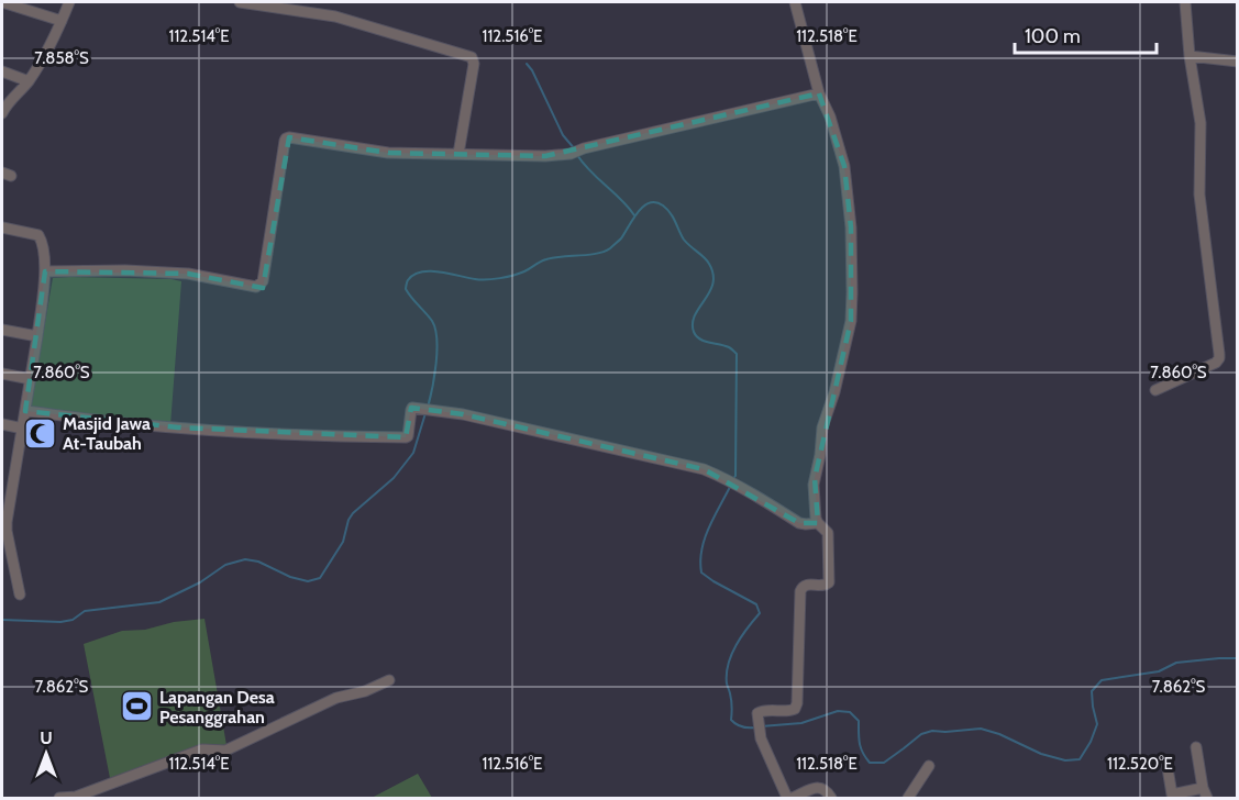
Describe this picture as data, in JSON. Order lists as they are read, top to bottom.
{
  "places": {
    "mosque": ["Masjid Jawa At-Taubah"],
    "sports": ["Lapangan Desa Pesanggrahan"]
  },
  "scale_bar": "100 m",
  "north": "top",
  "coordinates": [
    "112.514°E",
    "112.516°E",
    "112.518°E",
    "7.858°S",
    "7.860°S",
    "7.862°S",
    "112.520°E"
  ]
}
